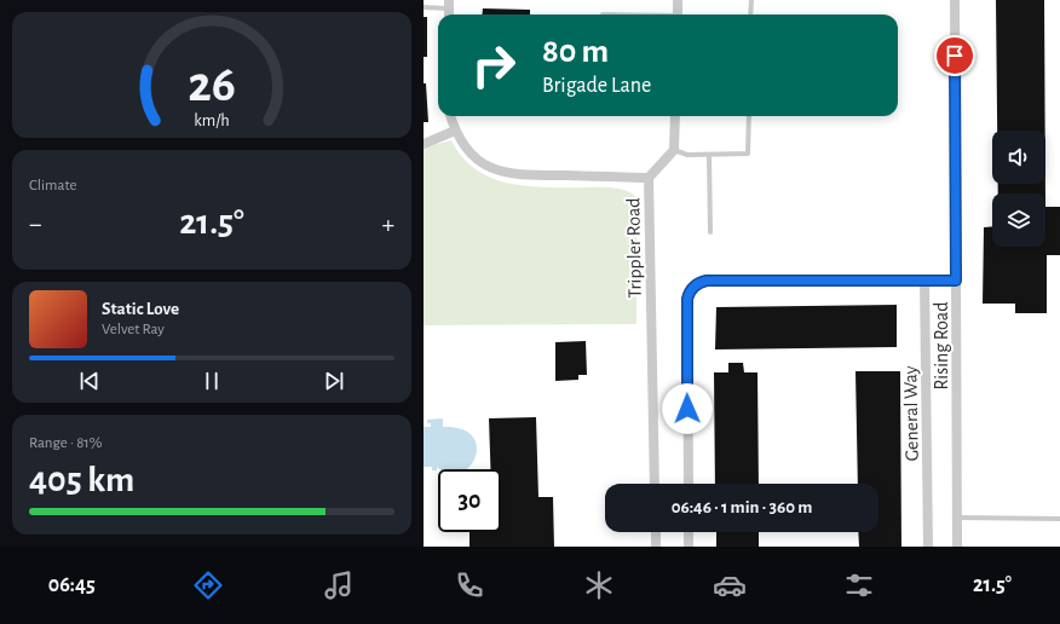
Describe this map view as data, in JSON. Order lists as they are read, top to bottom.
{
  "streets": {
    "street": ["Trippler Road", "Rising Road", "General Way"]
  },
  "page": {
    "turn": ["80 m", "Brigade Lane"],
    "tile": [
      "Climate",
      ["Range · 81%", "405 km"]
    ],
    "heat": ["−", "21.5°", "+"],
    "song": ["Static Love", "Velvet Ray"],
    "limit": "30",
    "trip": "06:46 · 1 min · 360 m",
    "tabs": ["06:45", "21.5°"],
    "gauge": ["26", "km/h"]
  }
}
